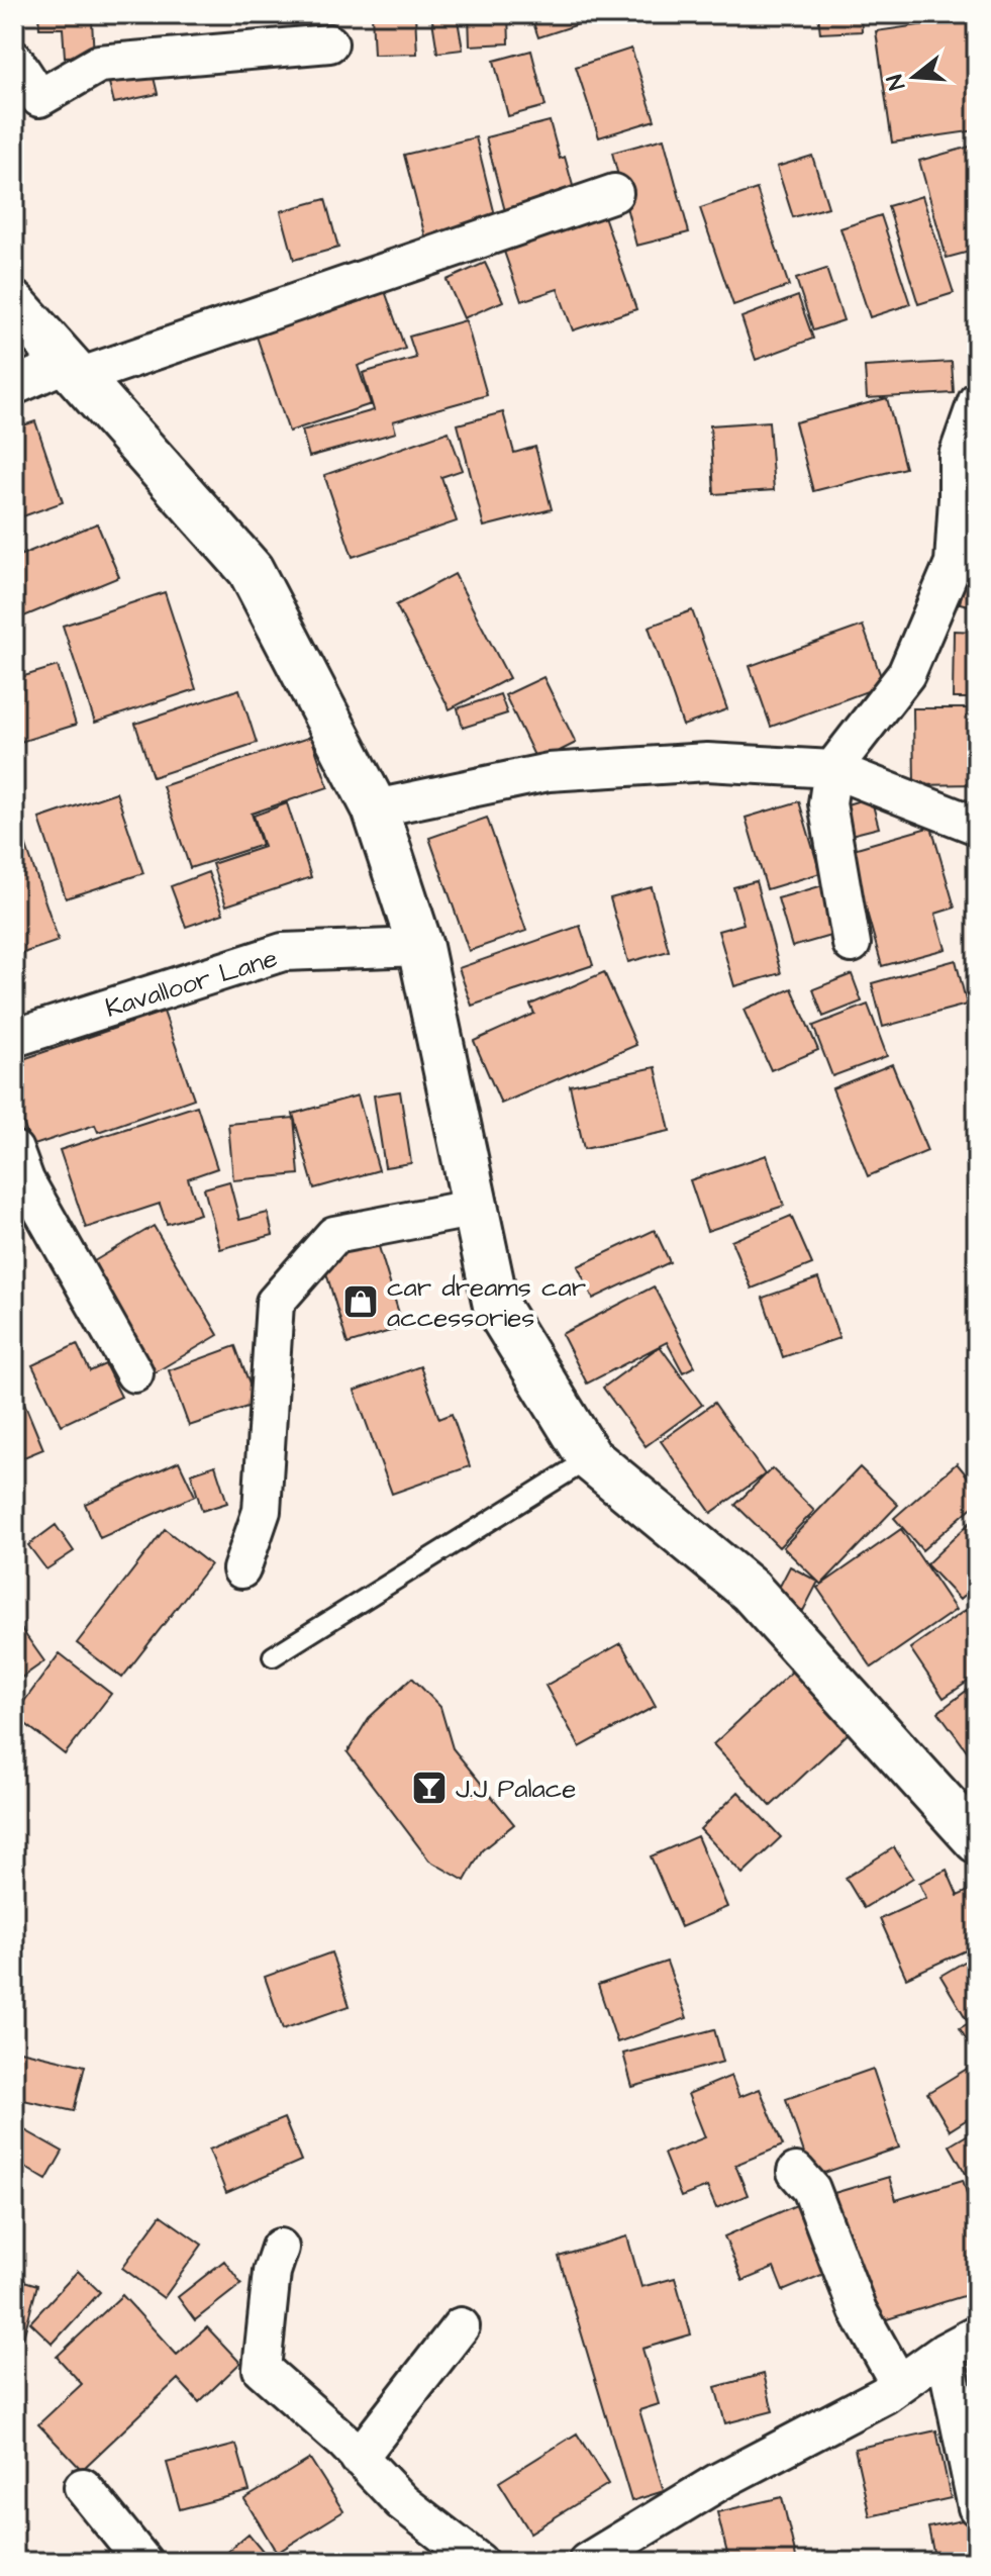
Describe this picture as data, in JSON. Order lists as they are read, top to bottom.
{
  "streets": {
    "street": ["Kavalloor Lane"]
  },
  "places": {
    "shop": ["car dreams car accessories"],
    "bar": ["J.J Palace"]
  },
  "north": "left"
}
